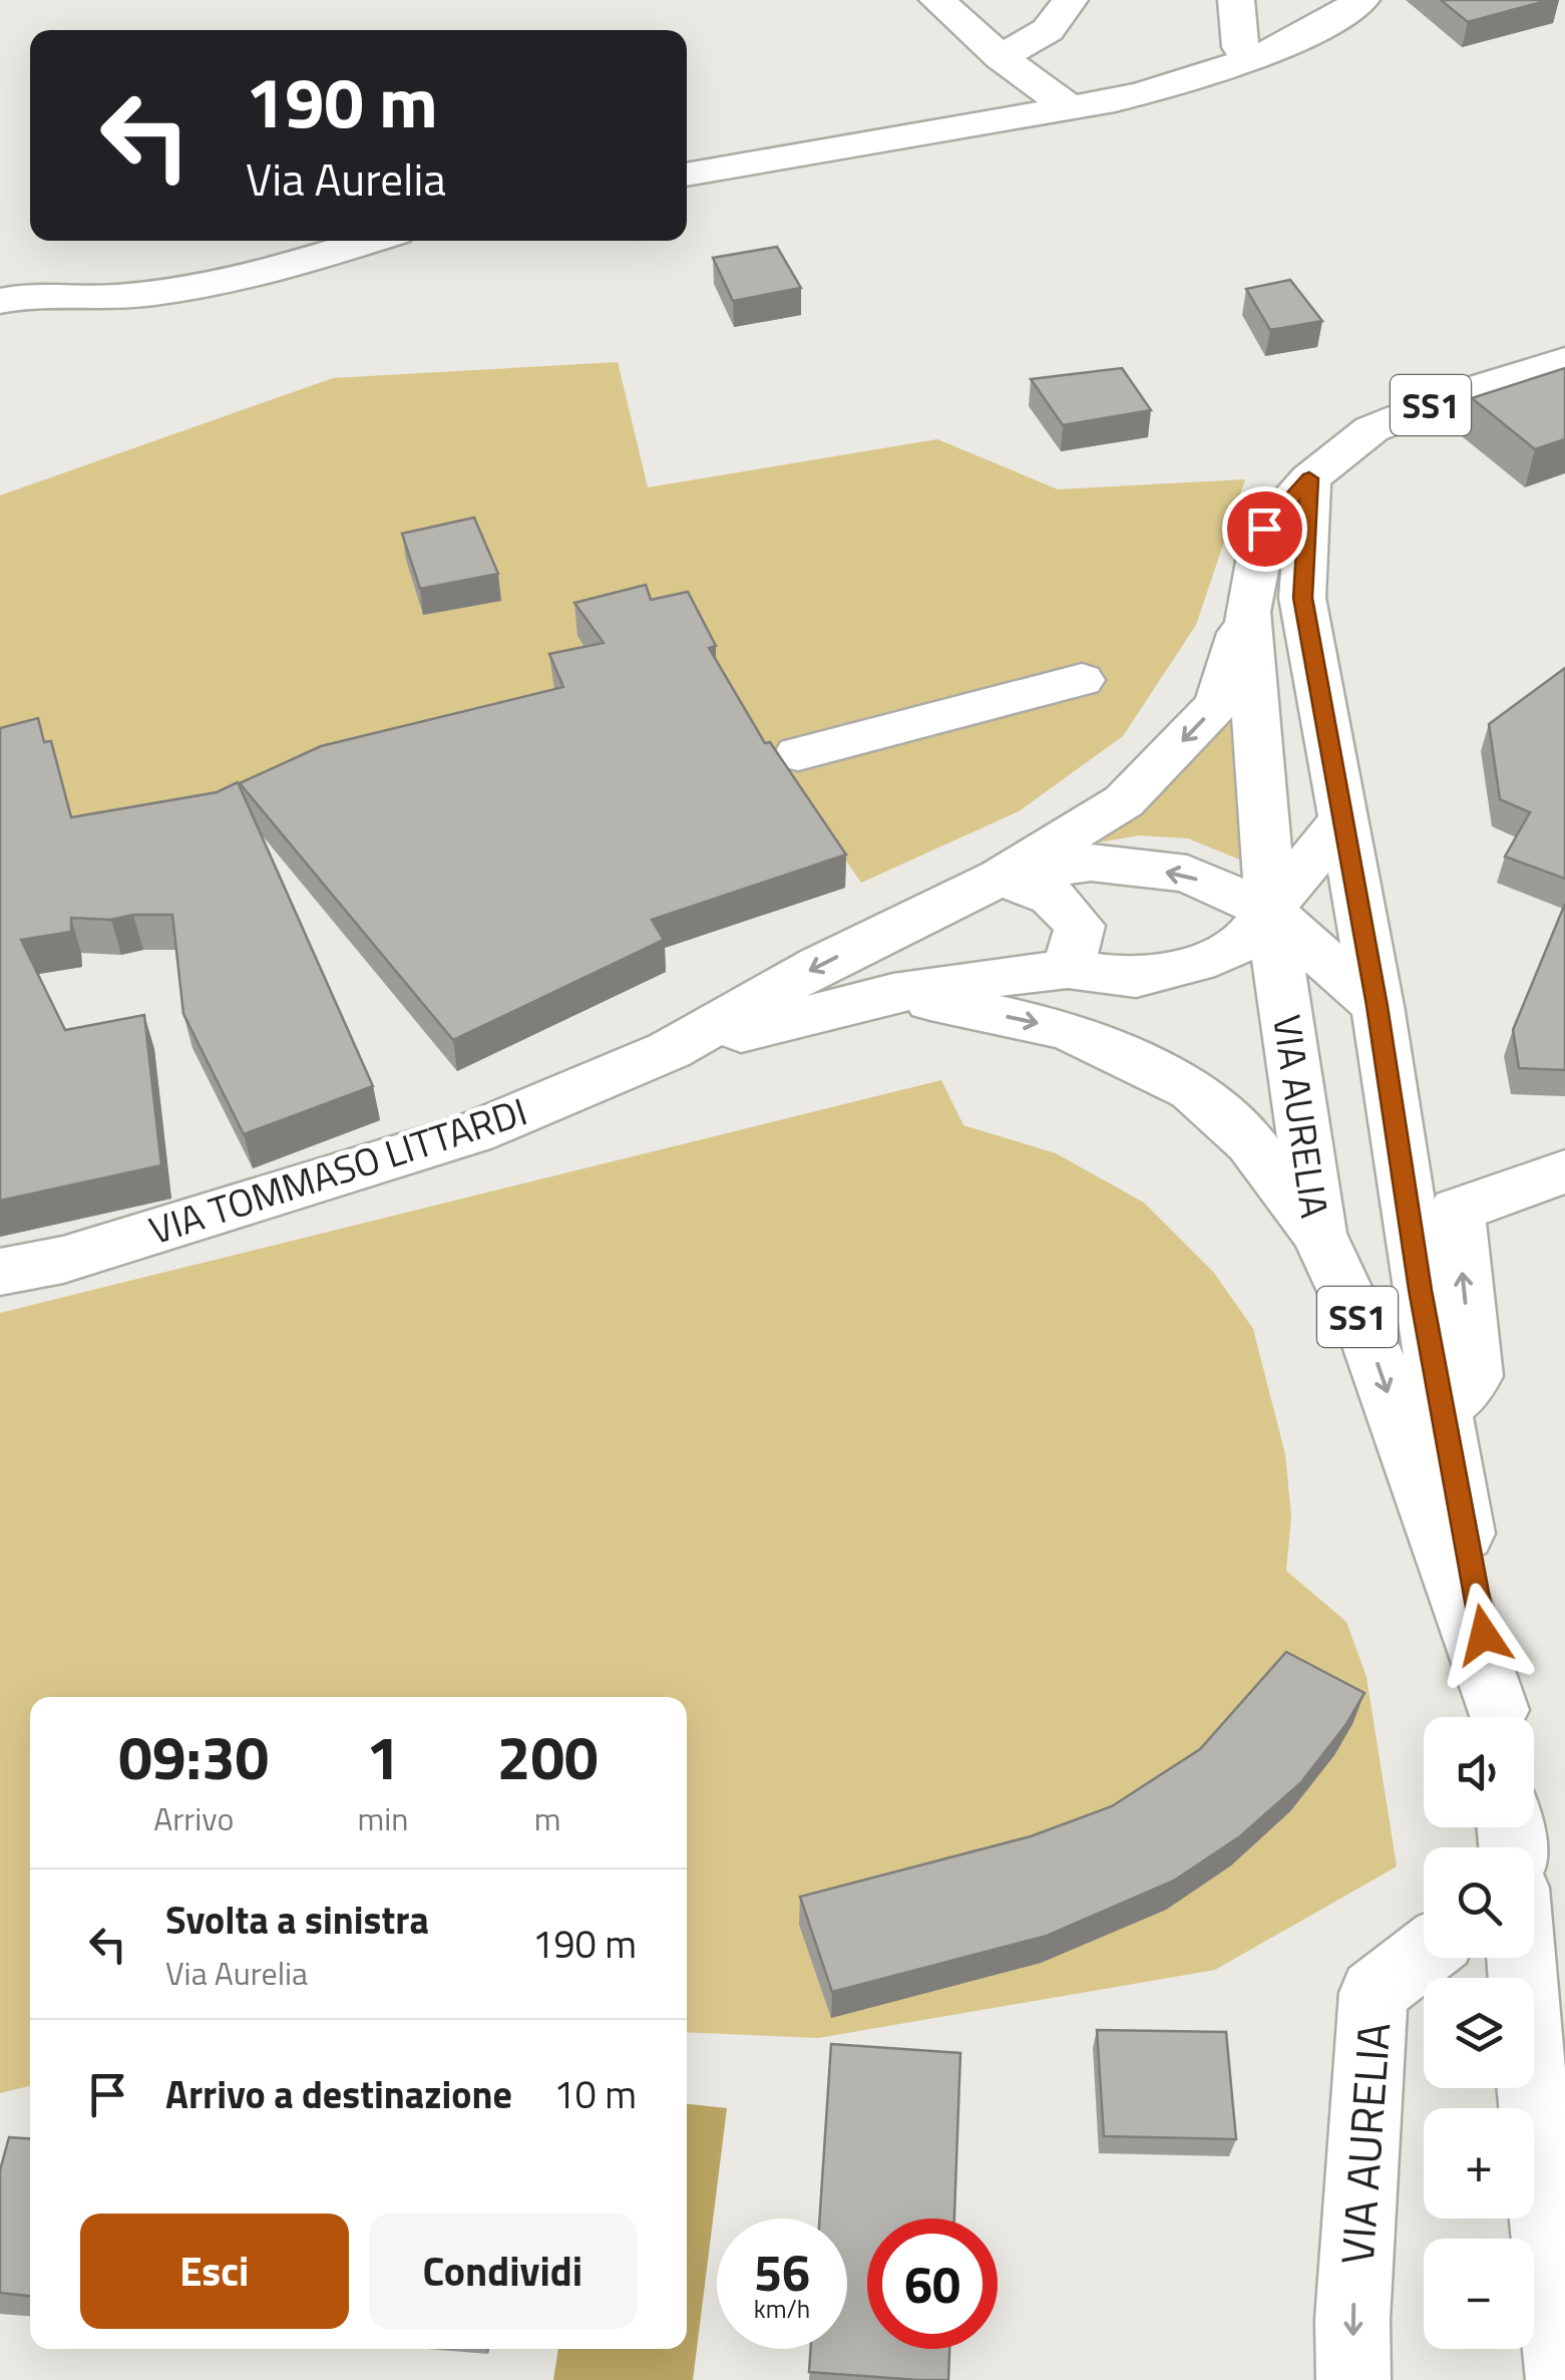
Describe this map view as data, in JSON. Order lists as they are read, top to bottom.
{
  "streets": {
    "main road": ["SS1", "VIA AURELIA", "VIA TOMMASO LITTARDI"]
  },
  "crossings": [
    ["SS1", "VIA AURELIA"],
    ["VIA AURELIA", "VIA TOMMASO LITTARDI"]
  ],
  "page": {
    "turn": ["190 m", "Via Aurelia"],
    "eta": [
      "09:30",
      "Arrivo",
      "1",
      "min",
      "200",
      "m"
    ],
    "map_buttons": ["+", "−"],
    "list": [
      {
        "name": "Svolta a sinistra",
        "note": "Via Aurelia",
        "value": "190 m"
      },
      {
        "name": "Arrivo a destinazione",
        "value": "10 m"
      }
    ],
    "buttons": ["Esci", "Condividi"],
    "speed": "56 km/h",
    "limit": "60"
  }
}
